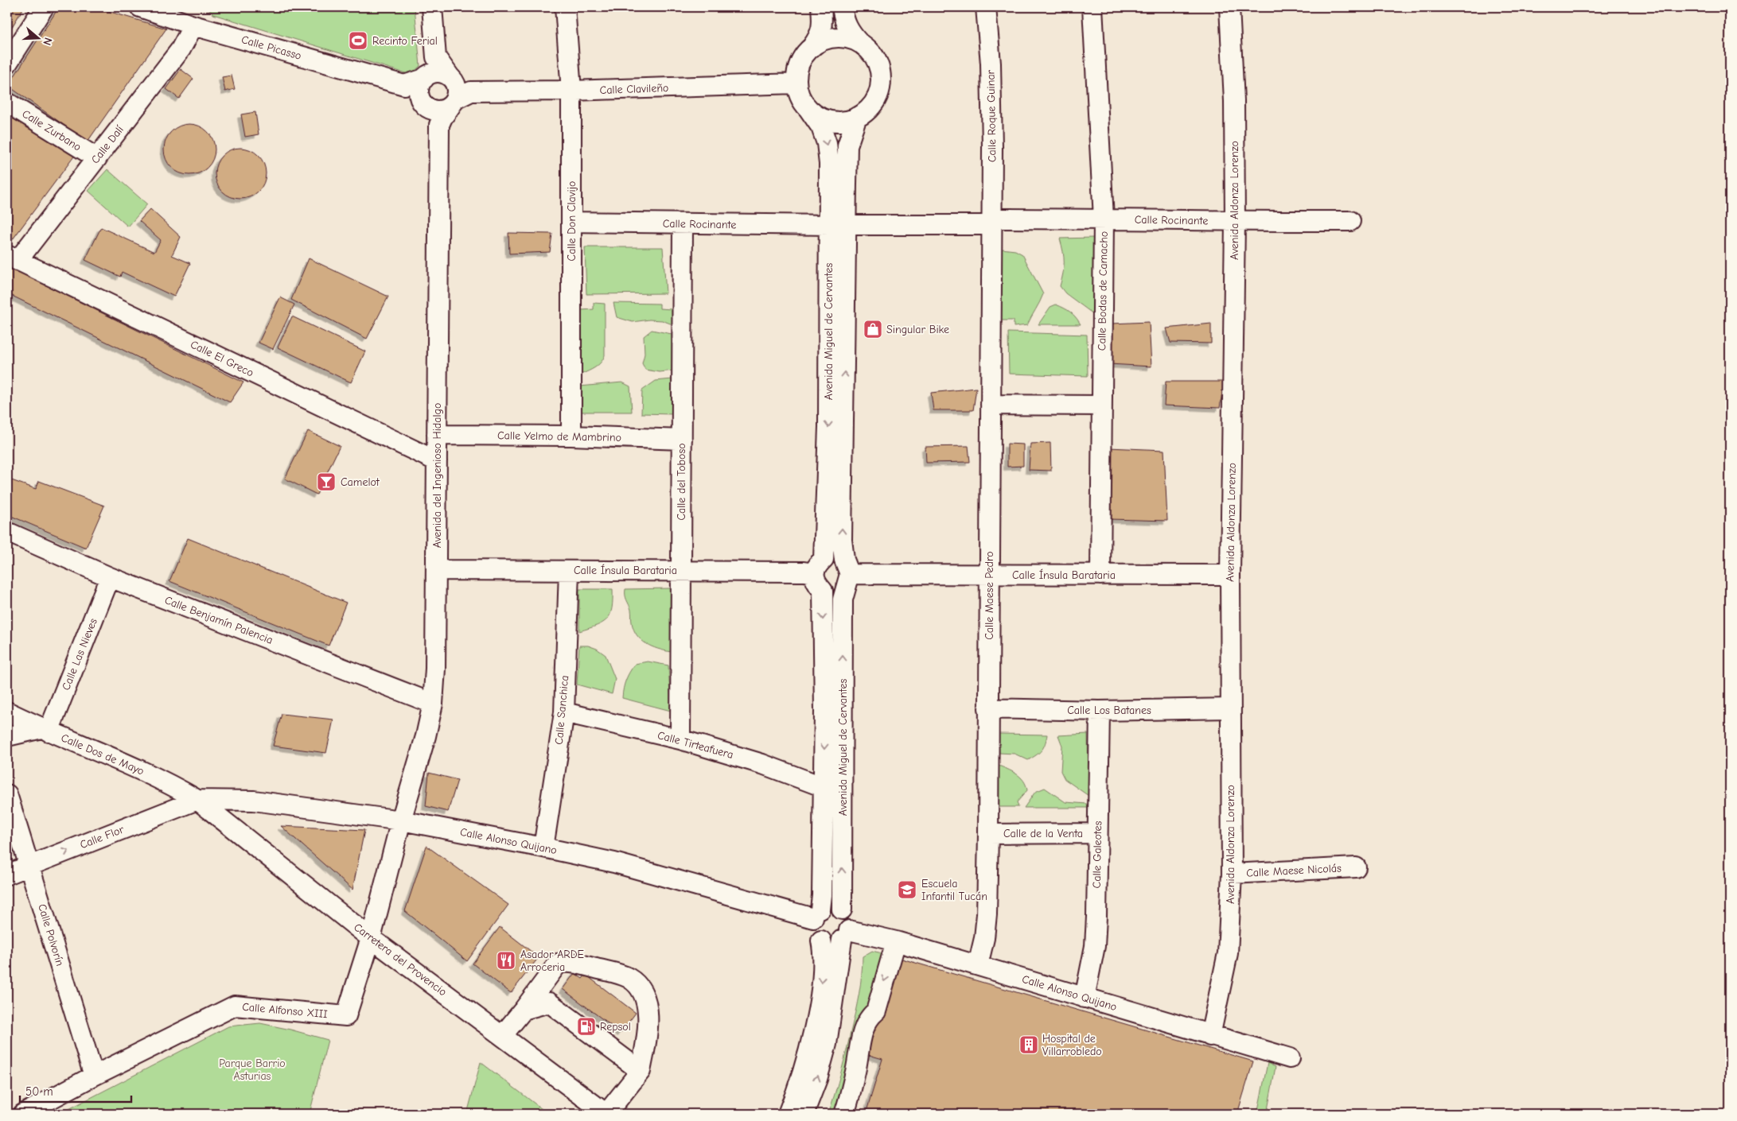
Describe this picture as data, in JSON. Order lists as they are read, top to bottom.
{
  "streets": {
    "street": [
      "Calle Picasso",
      "Calle Clavileño",
      "Calle Roque Guinar",
      "Calle Zurbano",
      "Calle Dalí",
      "Avenida Aldonza Lorenzo",
      "Calle Rocinante",
      "Calle Don Clavijo",
      "Calle Bodas de Camacho",
      "Avenida Miguel de Cervantes",
      "Calle El Greco",
      "Calle Yelmo de Mambrino",
      "Avenida del Ingenioso Hidalgo",
      "Calle del Toboso",
      "Calle Ínsula Barataria",
      "Calle Maese Pedro",
      "Calle Benjamín Palencia",
      "Calle Las Nieves",
      "Calle Sanchica",
      "Calle Los Batanes",
      "Calle Tirteafuera",
      "Calle Dos de Mayo",
      "Calle de la Venta",
      "Calle Flor",
      "Calle Alonso Quijano",
      "Calle Galeotes",
      "Calle Maese Nicolás",
      "Calle Polvorín",
      "Carretera del Provencio",
      "Calle Alfonso XIII"
    ]
  },
  "crossings": [
    ["Calle Picasso", "Calle Clavileño"],
    ["Calle Picasso", "Calle Dalí"],
    ["Calle Clavileño", "Calle Don Clavijo"],
    ["Calle Clavileño", "Avenida Miguel de Cervantes"],
    ["Calle Roque Guinar", "Calle Rocinante"],
    ["Calle Roque Guinar", "Calle Maese Pedro"],
    ["Calle Zurbano", "Calle Dalí"],
    ["Calle Dalí", "Calle El Greco"],
    ["Avenida Aldonza Lorenzo", "Calle Rocinante"],
    ["Avenida Aldonza Lorenzo", "Calle Ínsula Barataria"],
    ["Avenida Aldonza Lorenzo", "Calle Los Batanes"],
    ["Avenida Aldonza Lorenzo", "Calle Alonso Quijano"],
    ["Avenida Aldonza Lorenzo", "Calle Maese Nicolás"],
    ["Calle Rocinante", "Calle Don Clavijo"],
    ["Calle Rocinante", "Calle Bodas de Camacho"],
    ["Calle Rocinante", "Avenida Miguel de Cervantes"],
    ["Calle Rocinante", "Calle del Toboso"],
    ["Calle Rocinante", "Calle Maese Pedro"],
    ["Calle Don Clavijo", "Calle Yelmo de Mambrino"],
    ["Calle Bodas de Camacho", "Calle Ínsula Barataria"],
    ["Avenida Miguel de Cervantes", "Calle Ínsula Barataria"],
    ["Avenida Miguel de Cervantes", "Calle Tirteafuera"],
    ["Avenida Miguel de Cervantes", "Calle Alonso Quijano"],
    ["Calle El Greco", "Avenida del Ingenioso Hidalgo"],
    ["Calle Yelmo de Mambrino", "Avenida del Ingenioso Hidalgo"],
    ["Calle Yelmo de Mambrino", "Calle del Toboso"],
    ["Avenida del Ingenioso Hidalgo", "Calle Ínsula Barataria"],
    ["Avenida del Ingenioso Hidalgo", "Calle Benjamín Palencia"],
    ["Avenida del Ingenioso Hidalgo", "Calle Alonso Quijano"],
    ["Avenida del Ingenioso Hidalgo", "Calle Alfonso XIII"],
    ["Calle del Toboso", "Calle Ínsula Barataria"],
    ["Calle del Toboso", "Calle Tirteafuera"],
    ["Calle Ínsula Barataria", "Calle Maese Pedro"],
    ["Calle Ínsula Barataria", "Calle Sanchica"],
    ["Calle Maese Pedro", "Calle Los Batanes"],
    ["Calle Maese Pedro", "Calle de la Venta"],
    ["Calle Maese Pedro", "Calle Alonso Quijano"],
    ["Calle Benjamín Palencia", "Calle Las Nieves"],
    ["Calle Las Nieves", "Calle Dos de Mayo"],
    ["Calle Sanchica", "Calle Tirteafuera"],
    ["Calle Sanchica", "Calle Alonso Quijano"],
    ["Calle Los Batanes", "Calle Galeotes"],
    ["Calle Dos de Mayo", "Calle Flor"],
    ["Calle Dos de Mayo", "Calle Alonso Quijano"],
    ["Calle Dos de Mayo", "Carretera del Provencio"],
    ["Calle de la Venta", "Calle Galeotes"],
    ["Calle Flor", "Calle Alonso Quijano"],
    ["Calle Flor", "Calle Polvorín"],
    ["Calle Flor", "Carretera del Provencio"],
    ["Calle Alonso Quijano", "Calle Galeotes"],
    ["Calle Alonso Quijano", "Carretera del Provencio"],
    ["Calle Alonso Quijano", "Calle Alfonso XIII"],
    ["Calle Polvorín", "Calle Alfonso XIII"],
    ["Carretera del Provencio", "Calle Alfonso XIII"]
  ],
  "one_way": ["Calle Flor"],
  "parks": ["Parque Barrio Asturias"],
  "places": {
    "sports": ["Recinto Ferial"],
    "shop": ["Singular Bike"],
    "bar": ["Camelot"],
    "school or university": ["Escuela Infantil Tucán"],
    "restaurant": ["Asador ARDE Arroceria"],
    "fuel station": ["Repsol"],
    "building": ["Hospital de Villarrobledo"]
  },
  "scale_bar": "50 m",
  "north": "right"
}
